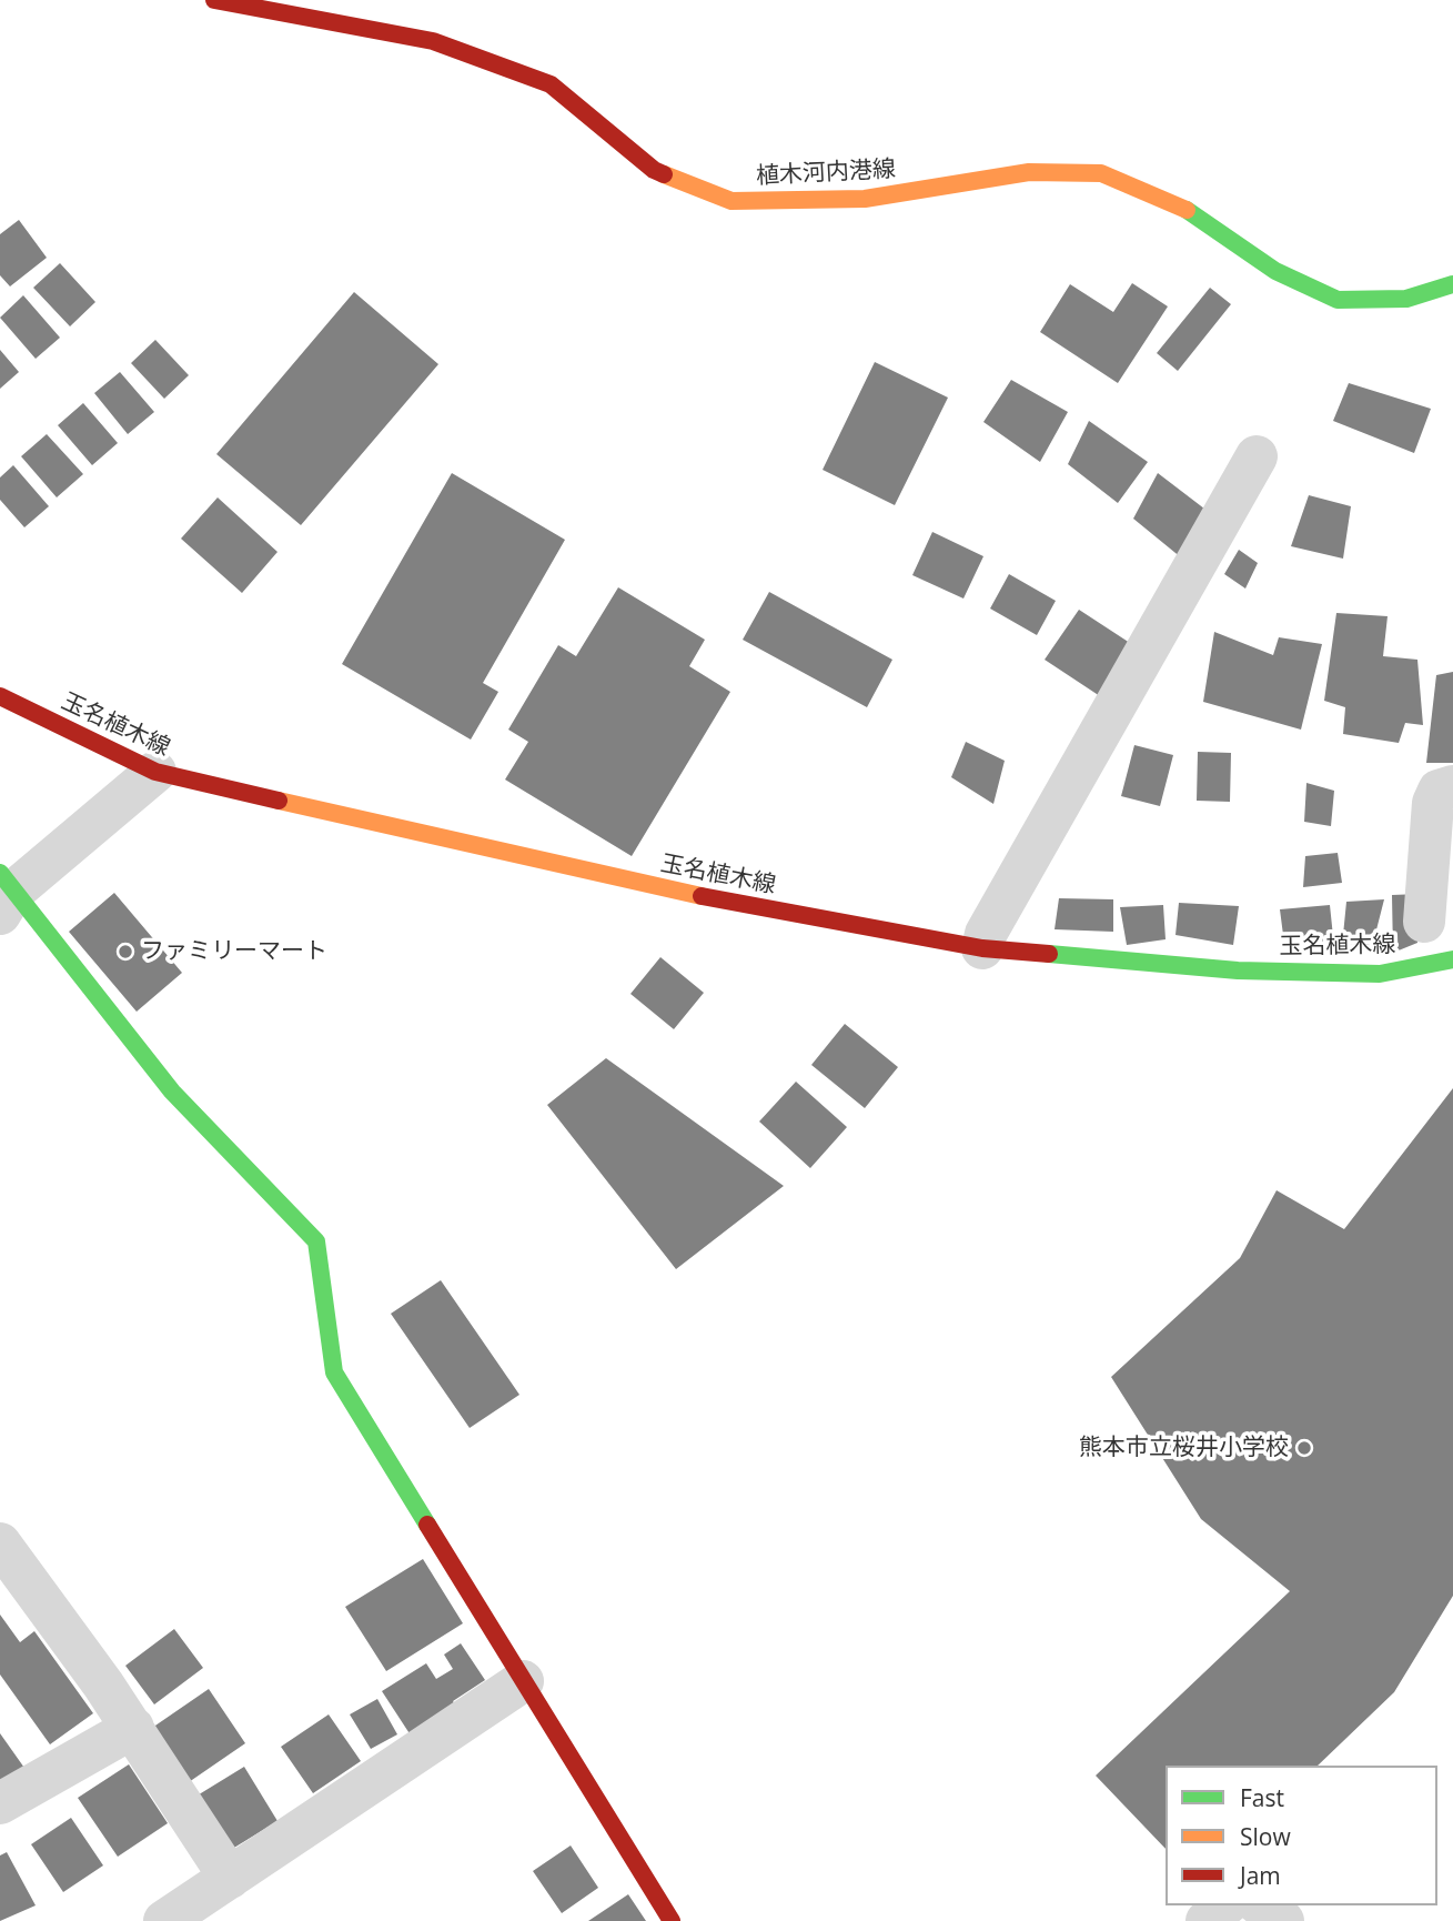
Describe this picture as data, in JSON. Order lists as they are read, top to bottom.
{
  "streets": {
    "main road": ["植木河内港線", "玉名植木線"]
  },
  "places": ["ファミリーマート", "熊本市立桜井小学校"],
  "legend": ["Fast", "Slow", "Jam"]
}
